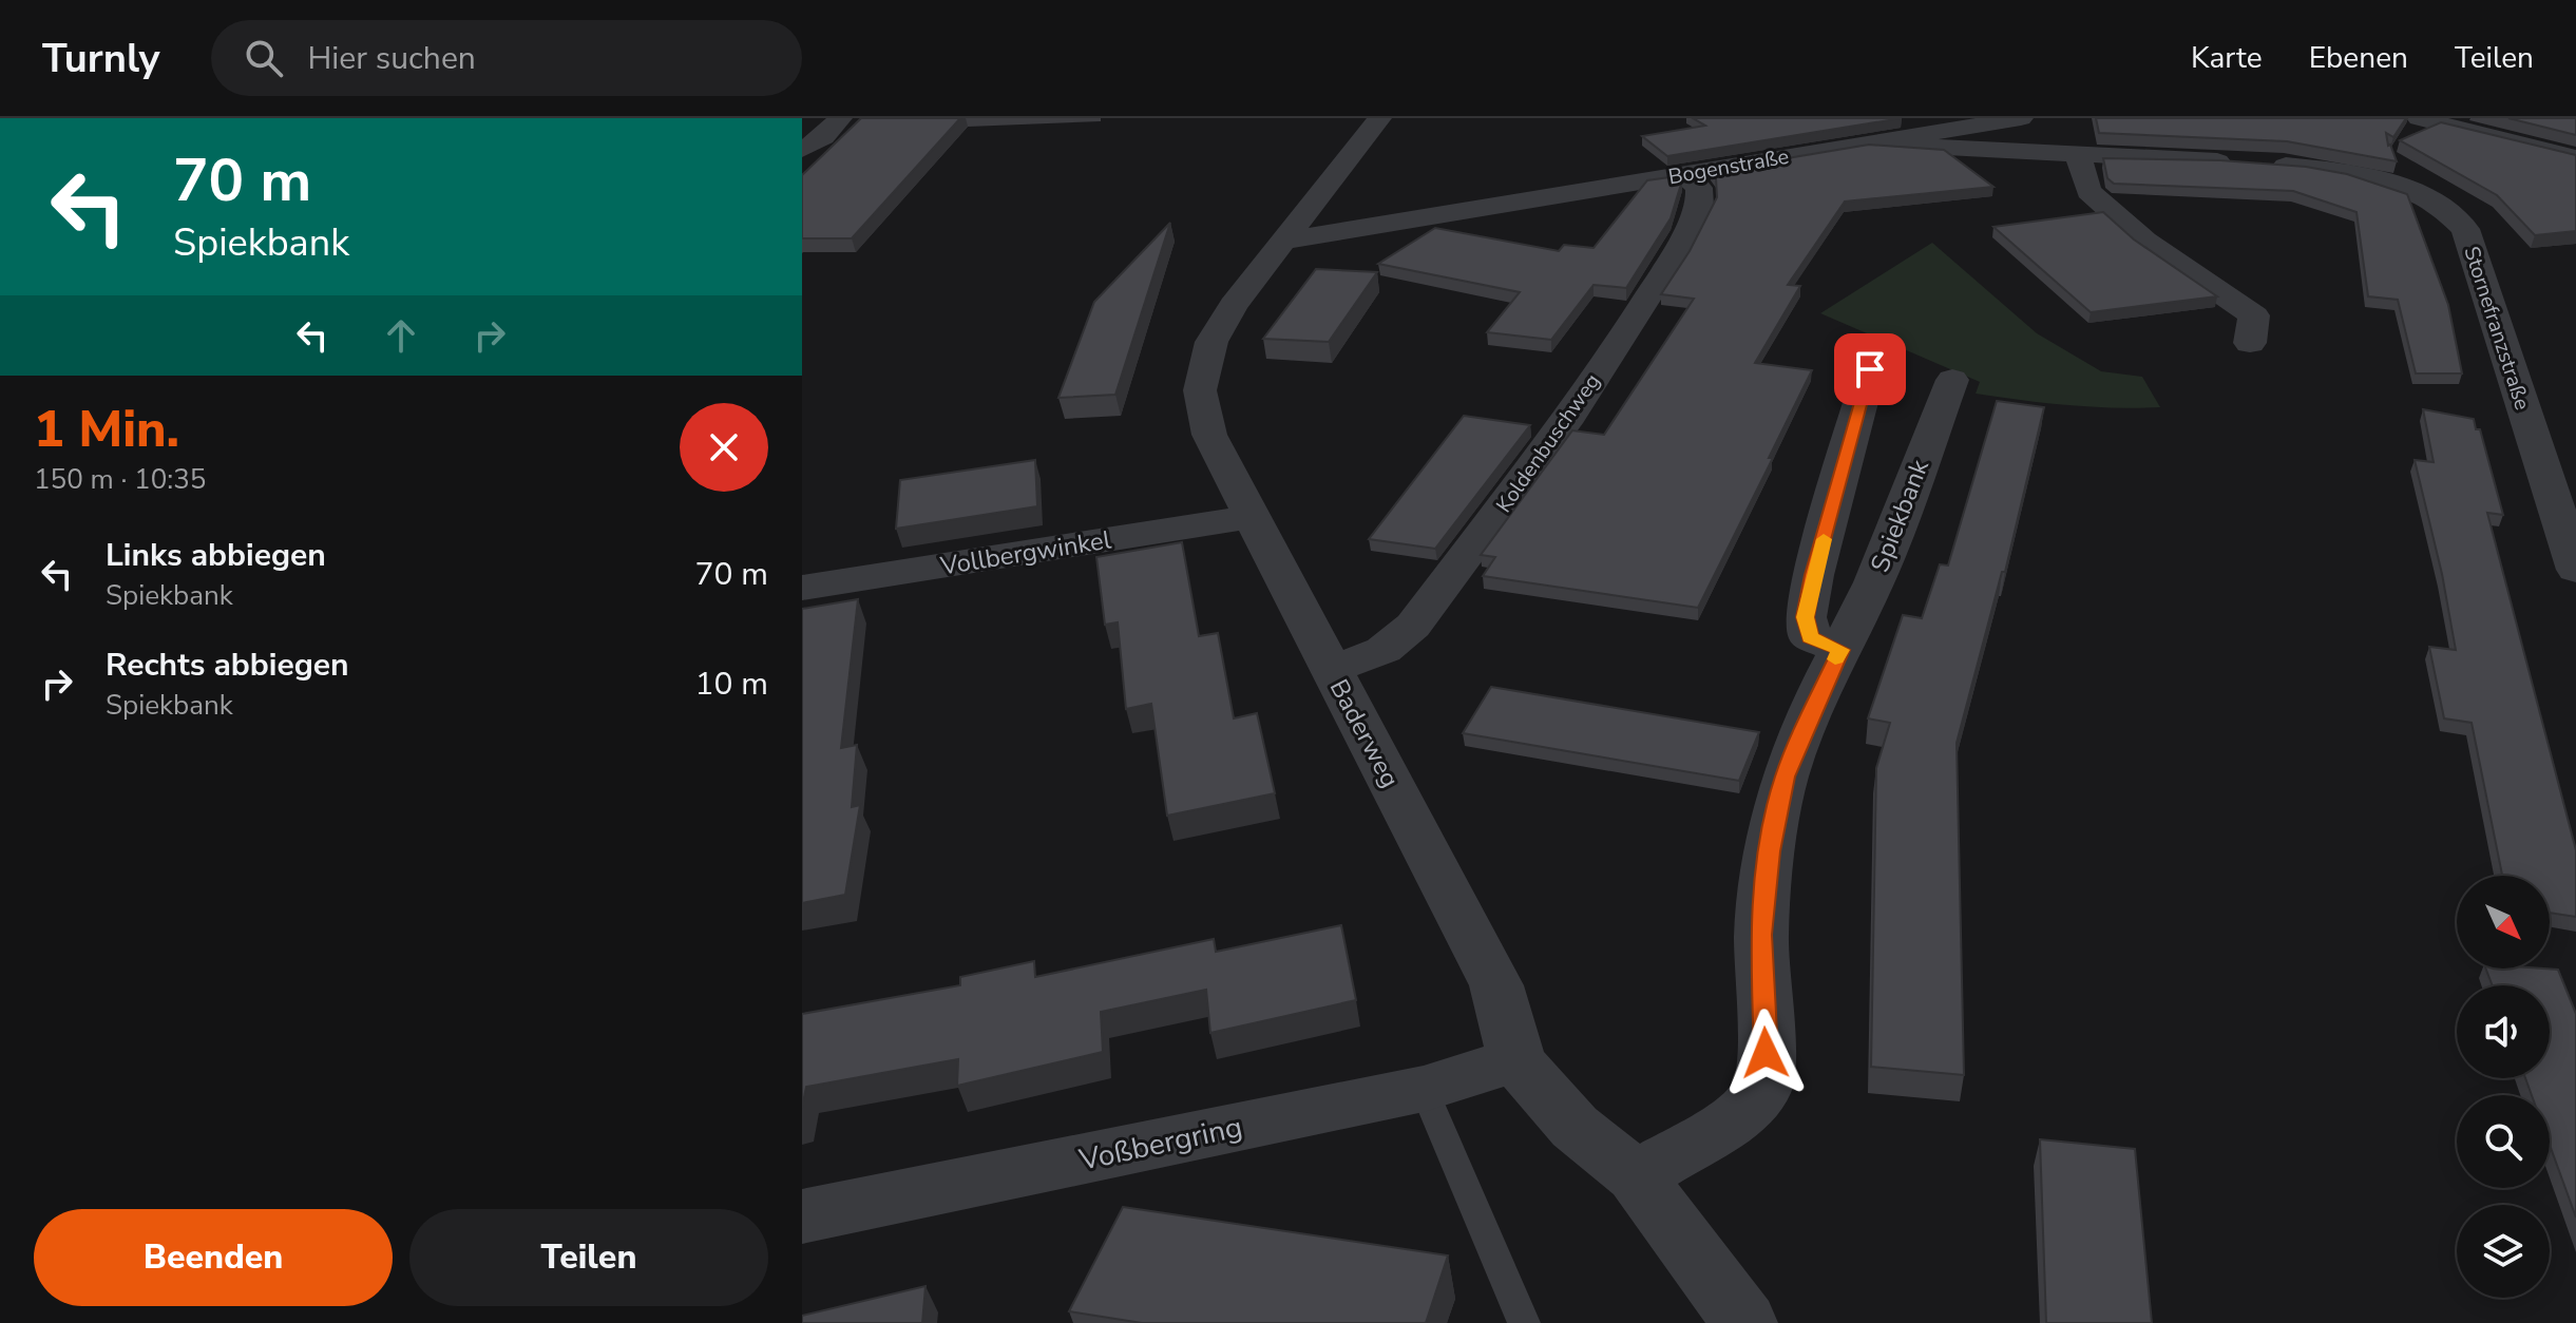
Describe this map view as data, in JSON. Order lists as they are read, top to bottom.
{
  "streets": {
    "street": [
      "Bogenstraße",
      "Stornefranzstraße",
      "Koldenbuschweg",
      "Spiekbank",
      "Vollbergwinkel",
      "Baderweg",
      "Voßbergring"
    ]
  },
  "crossings": [
    ["Bogenstraße", "Stornefranzstraße"],
    ["Bogenstraße", "Koldenbuschweg"],
    ["Bogenstraße", "Baderweg"],
    ["Koldenbuschweg", "Baderweg"],
    ["Spiekbank", "Baderweg"],
    ["Vollbergwinkel", "Baderweg"],
    ["Baderweg", "Voßbergring"]
  ],
  "north": "bottom right",
  "page": {
    "header": "Turnly",
    "search": "Hier suchen",
    "nav": ["Karte", "Ebenen", "Teilen"],
    "turn": ["70 m", "Spiekbank"],
    "heading": ["1 Min.", "150 m · 10:35"],
    "list": [
      {
        "name": "Links abbiegen",
        "note": "Spiekbank",
        "value": "70 m"
      },
      {
        "name": "Rechts abbiegen",
        "note": "Spiekbank",
        "value": "10 m"
      }
    ],
    "buttons": ["Beenden", "Teilen"]
  }
}
